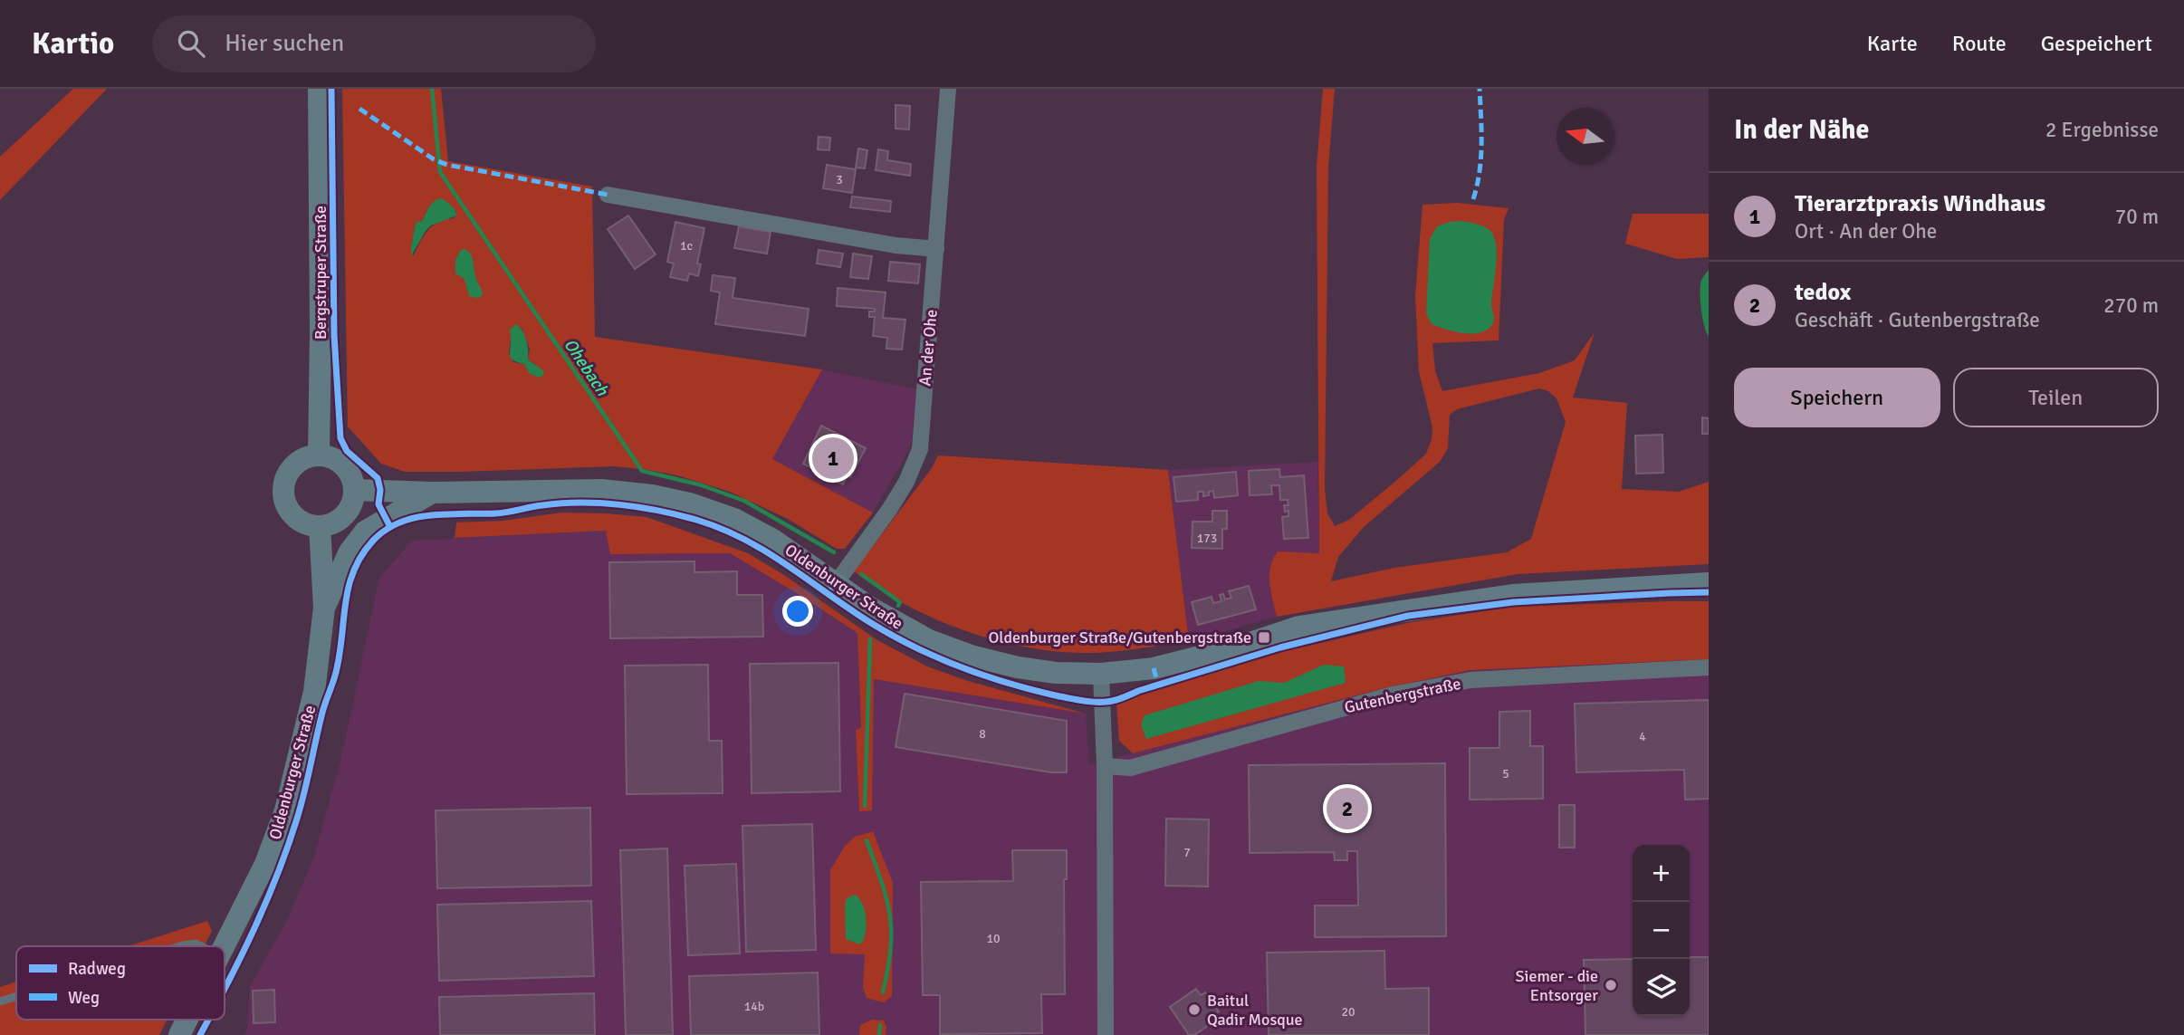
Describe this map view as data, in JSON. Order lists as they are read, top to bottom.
{
  "streets": {
    "main road": ["Bergstruper Straße", "Oldenburger Straße"],
    "street": ["An der Ohe", "Gutenbergstraße"]
  },
  "crossings": [
    ["Bergstruper Straße", "Oldenburger Straße"],
    ["An der Ohe", "Oldenburger Straße"]
  ],
  "water": ["Ohebach"],
  "places": {
    "transit": ["Oldenburger Straße/Gutenbergstraße"],
    "other": ["Siemer - die Entsorger", "Baitul Qadir Mosque"]
  },
  "house_numbers": [
    "3",
    "1c",
    "173",
    "8",
    "4",
    "5",
    "7",
    "10",
    "14b",
    "20"
  ],
  "legend": ["Radweg", "Weg"],
  "north": "left",
  "page": {
    "header": "Kartio",
    "search": "Hier suchen",
    "nav": ["Karte", "Route", "Gespeichert"],
    "heading": ["In der Nähe", "2 Ergebnisse"],
    "list": [
      {
        "mark": "1",
        "name": "Tierarztpraxis Windhaus",
        "note": "Ort · An der Ohe",
        "value": "70 m"
      },
      {
        "mark": "2",
        "name": "tedox",
        "note": "Geschäft · Gutenbergstraße",
        "value": "270 m"
      }
    ],
    "buttons": ["Speichern", "Teilen"],
    "pins": ["1", "2"],
    "map_buttons": ["+", "−"]
  }
}
